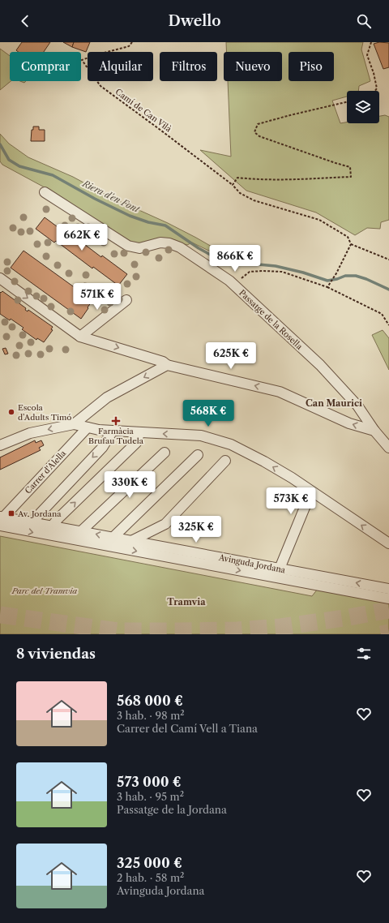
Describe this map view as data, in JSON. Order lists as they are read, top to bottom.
{
  "streets": {
    "street": ["Passatge de la Rosella", "Carrer d'Alella", "Avinguda Jordana"],
    "path": ["Camí de Can Vilà"]
  },
  "crossings": [
    ["Carrer d'Alella", "Avinguda Jordana"]
  ],
  "districts": ["Can Maurici", "Tramvia"],
  "water": ["Riera d'en Font"],
  "parks": ["Parc del Tramvia"],
  "places": {
    "other": ["Escola d’Adults Timó"],
    "health": ["Farmàcia Brufau Tudela"],
    "transit": ["Av. Jordana"]
  },
  "page": {
    "header": "Dwello",
    "chip": [
      "Comprar",
      "Alquilar",
      "Filtros",
      "Nuevo",
      "Piso"
    ],
    "price": [
      "662K €",
      "866K €",
      "571K €",
      "625K €",
      "568K €",
      "330K €",
      "573K €",
      "325K €"
    ],
    "heading": "8 viviendas",
    "list": [
      {
        "name": "568 000 €",
        "note": "3 hab. · 98 m² · Carrer del Camí Vell a Tiana"
      },
      {
        "name": "573 000 €",
        "note": "3 hab. · 95 m² · Passatge de la Jordana"
      },
      {
        "name": "325 000 €",
        "note": "2 hab. · 58 m² · Avinguda Jordana"
      }
    ]
  }
}
